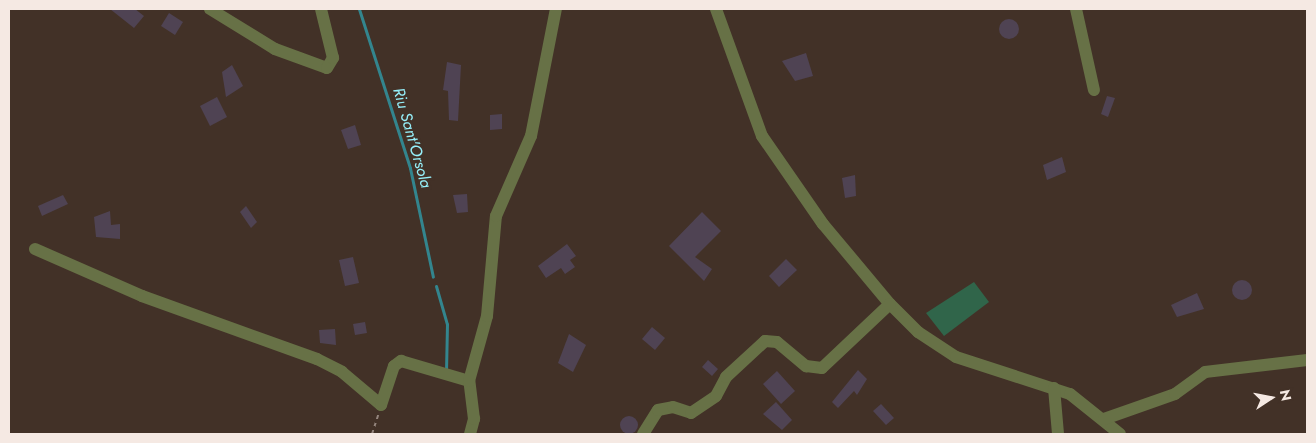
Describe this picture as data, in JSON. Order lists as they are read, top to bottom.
{
  "water": ["Riu Sant'Orsola"],
  "north": "right"
}
